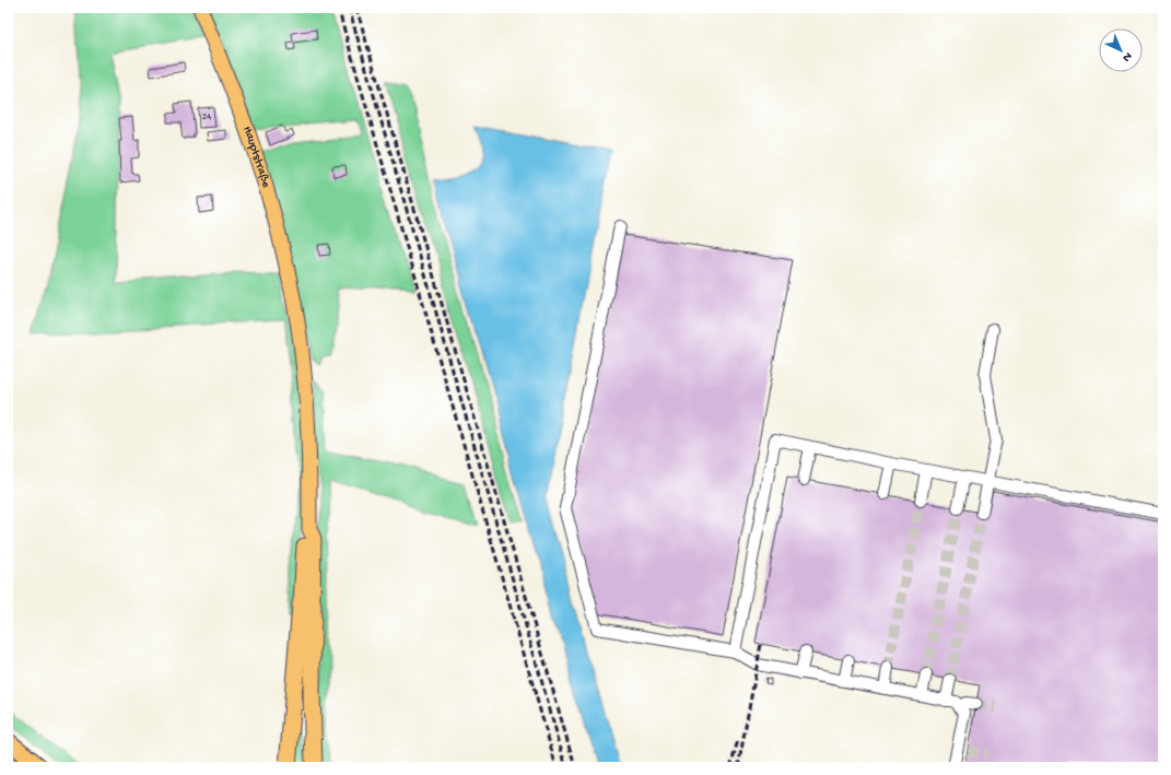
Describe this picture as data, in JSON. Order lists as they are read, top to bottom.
{
  "streets": {
    "main road": ["Hauptstraße"]
  },
  "house_numbers": ["24"],
  "north": "bottom right"
}
